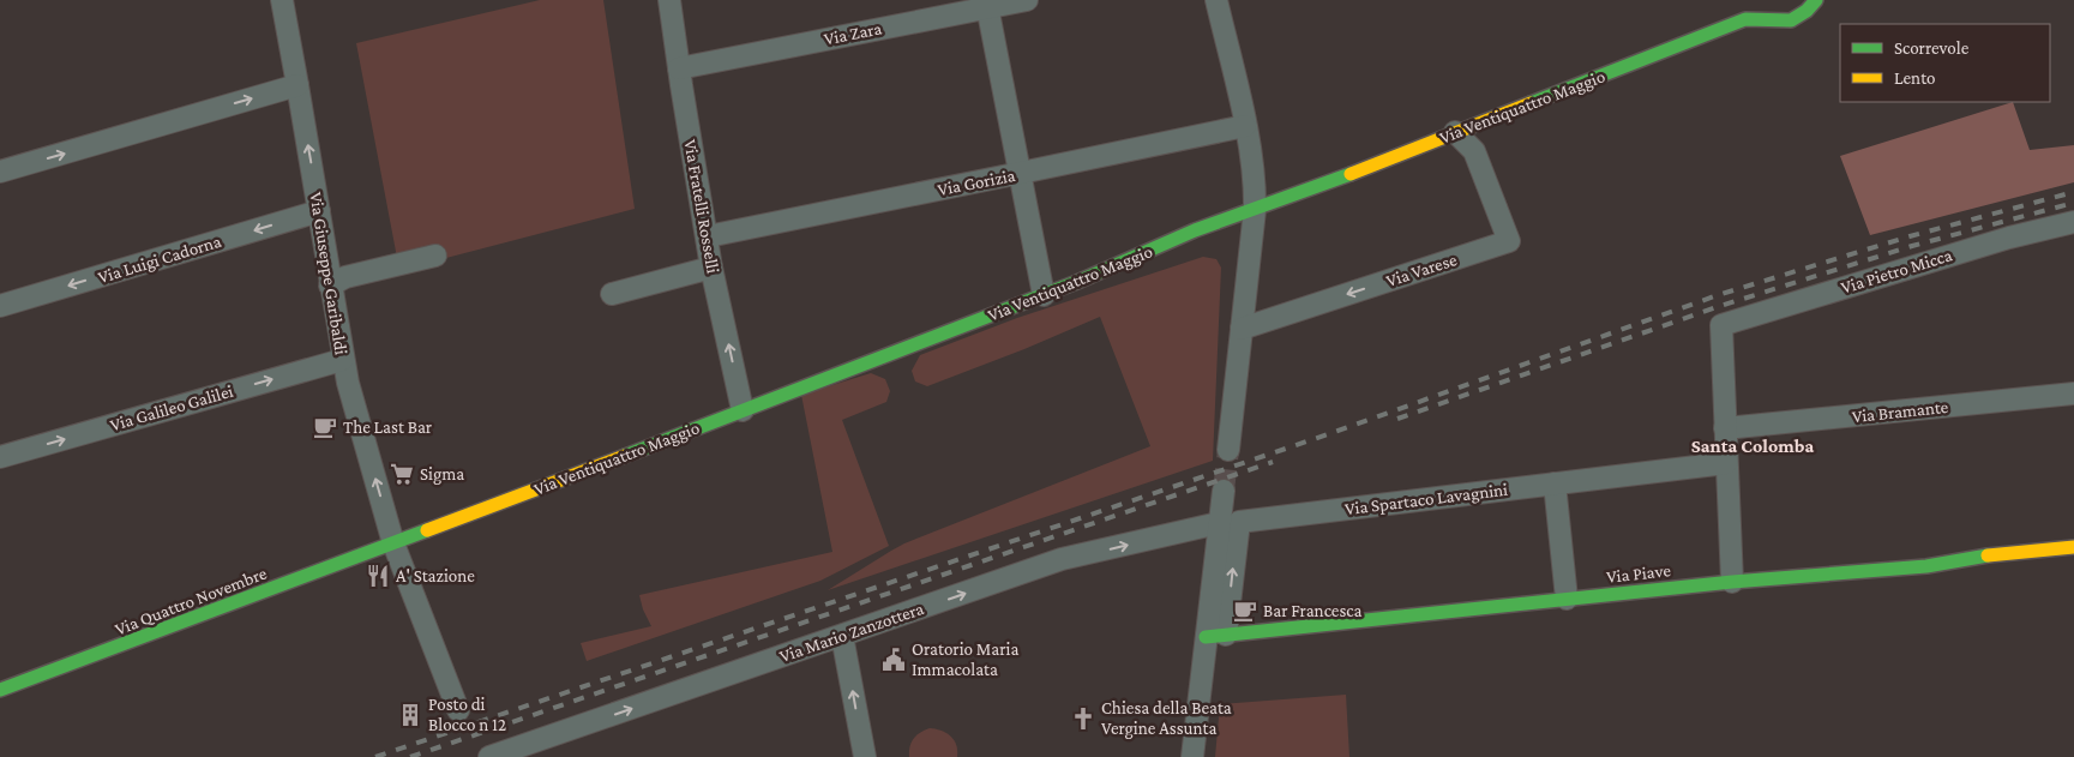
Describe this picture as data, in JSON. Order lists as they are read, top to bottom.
{
  "streets": {
    "street": [
      "Via Zara",
      "Via Ventiquattro Maggio",
      "Via Gorizia",
      "Via Fratelli Rosselli",
      "Via Luigi Cadorna",
      "Via Varese",
      "Via Pietro Micca",
      "Via Giuseppe Garibaldi",
      "Via Galileo Galilei",
      "Via Bramante",
      "Via Spartaco Lavagnini",
      "Via Piave",
      "Via Quattro Novembre",
      "Via Mario Zanzottera"
    ]
  },
  "crossings": [
    ["Via Zara", "Via Fratelli Rosselli"],
    ["Via Ventiquattro Maggio", "Via Fratelli Rosselli"],
    ["Via Ventiquattro Maggio", "Via Varese"],
    ["Via Ventiquattro Maggio", "Via Giuseppe Garibaldi"],
    ["Via Ventiquattro Maggio", "Via Quattro Novembre"],
    ["Via Gorizia", "Via Fratelli Rosselli"],
    ["Via Luigi Cadorna", "Via Giuseppe Garibaldi"],
    ["Via Pietro Micca", "Via Bramante"],
    ["Via Giuseppe Garibaldi", "Via Galileo Galilei"],
    ["Via Giuseppe Garibaldi", "Via Quattro Novembre"],
    ["Via Spartaco Lavagnini", "Via Piave"]
  ],
  "one_way": [
    "Via Fratelli Rosselli",
    "Via Giuseppe Garibaldi",
    "Via Galileo Galilei",
    "Via Spartaco Lavagnini",
    "Via Mario Zanzottera"
  ],
  "districts": ["Santa Colomba"],
  "places": {
    "cafe": ["The Last Bar", "Bar Francesca"],
    "supermarket": ["Sigma"],
    "restaurant": ["A' Stazione"],
    "public building": ["Oratorio Maria Immacolata"],
    "building": ["Posto di Blocco n 12"],
    "church": ["Chiesa della Beata Vergine Assunta"]
  },
  "legend": ["Scorrevole", "Lento"]
}
